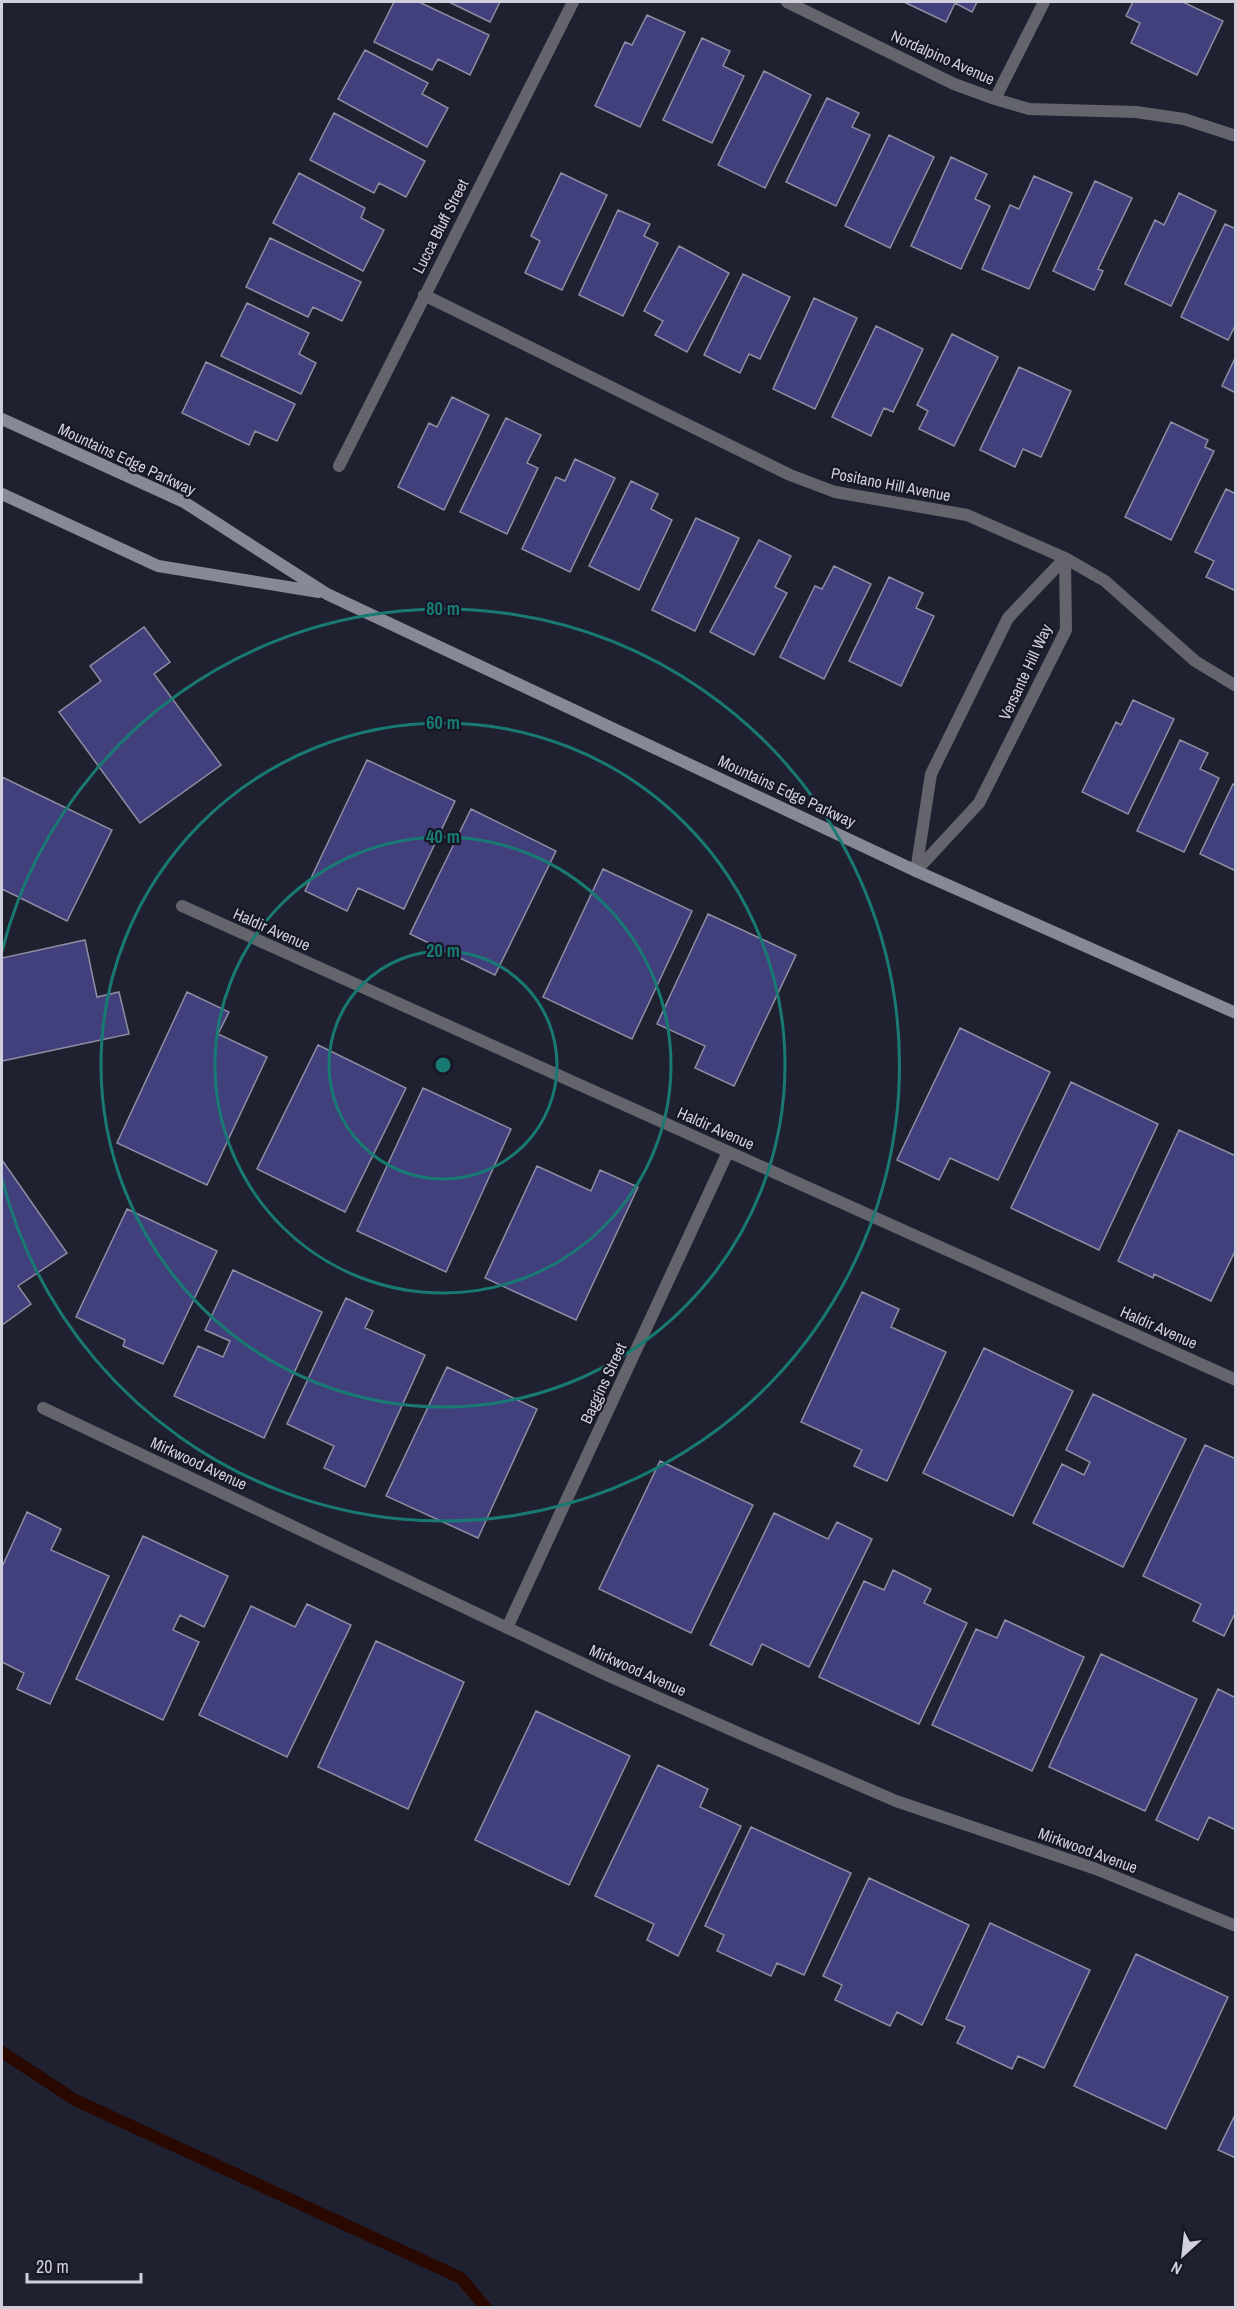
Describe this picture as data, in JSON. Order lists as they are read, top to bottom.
{
  "streets": {
    "street": [
      "Nordalpino Avenue",
      "Lucca Bluff Street",
      "Mountains Edge Parkway",
      "Positano Hill Avenue",
      "Versante Hill Way",
      "Haldir Avenue",
      "Baggins Street",
      "Mirkwood Avenue"
    ]
  },
  "crossings": [
    ["Lucca Bluff Street", "Positano Hill Avenue"],
    ["Mountains Edge Parkway", "Versante Hill Way"],
    ["Positano Hill Avenue", "Versante Hill Way"],
    ["Haldir Avenue", "Baggins Street"],
    ["Baggins Street", "Mirkwood Avenue"]
  ],
  "scale_bar": "20 m",
  "north": "bottom left",
  "rings": [
    "80 m",
    "60 m",
    "40 m",
    "20 m"
  ]
}
